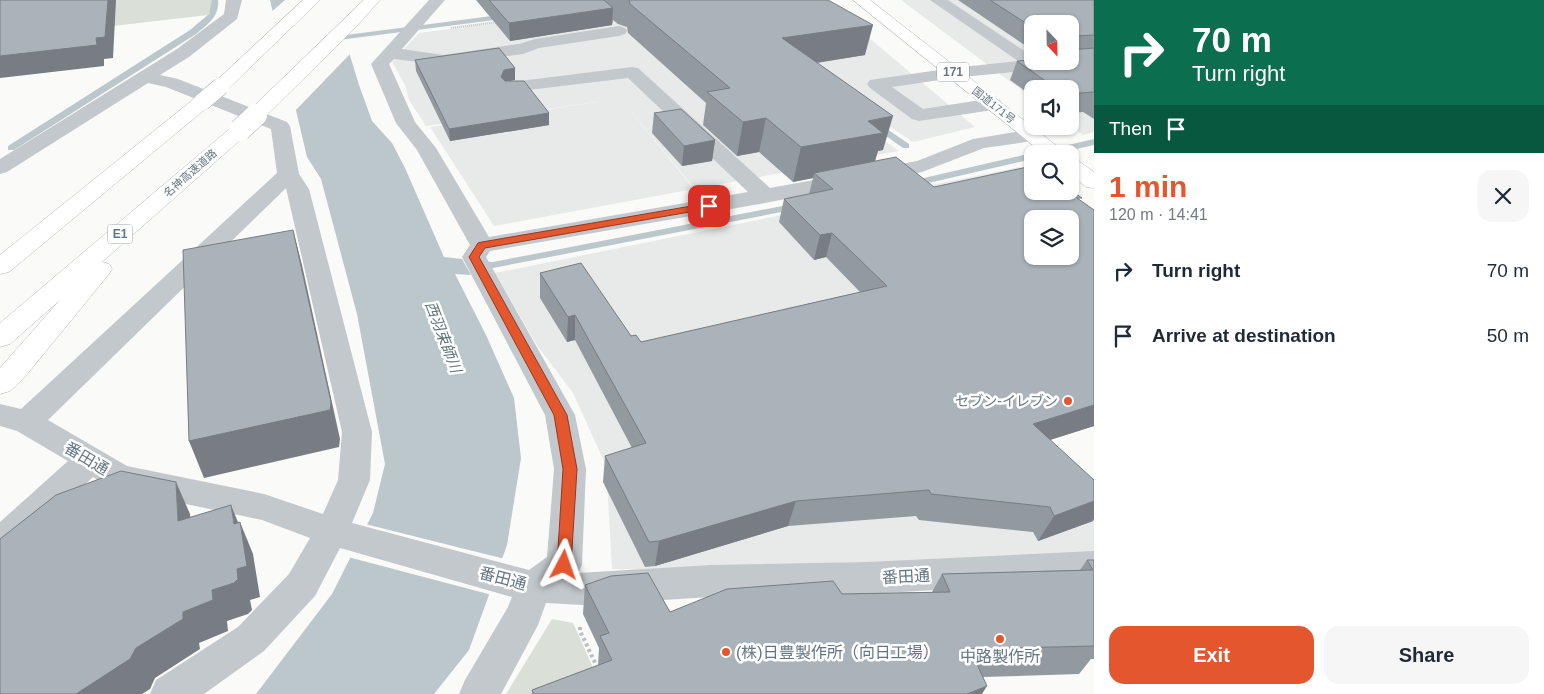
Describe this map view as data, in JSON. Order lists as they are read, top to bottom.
{
  "streets": {
    "highway": [
      "171",
      "国道171号",
      "名神高速道路",
      "E1"
    ],
    "street": ["番田通"]
  },
  "water": ["西羽束師川"],
  "places": ["セブン-イレブン", "中路製作所", "(株)日豊製作所（向日工場）"],
  "north": "bottom",
  "page": {
    "turn": ["70 m", "Turn right"],
    "then": "Then",
    "heading": ["1 min", "120 m · 14:41"],
    "list": [
      {
        "name": "Turn right",
        "value": "70 m"
      },
      {
        "name": "Arrive at destination",
        "value": "50 m"
      }
    ],
    "buttons": ["Exit", "Share"]
  }
}
